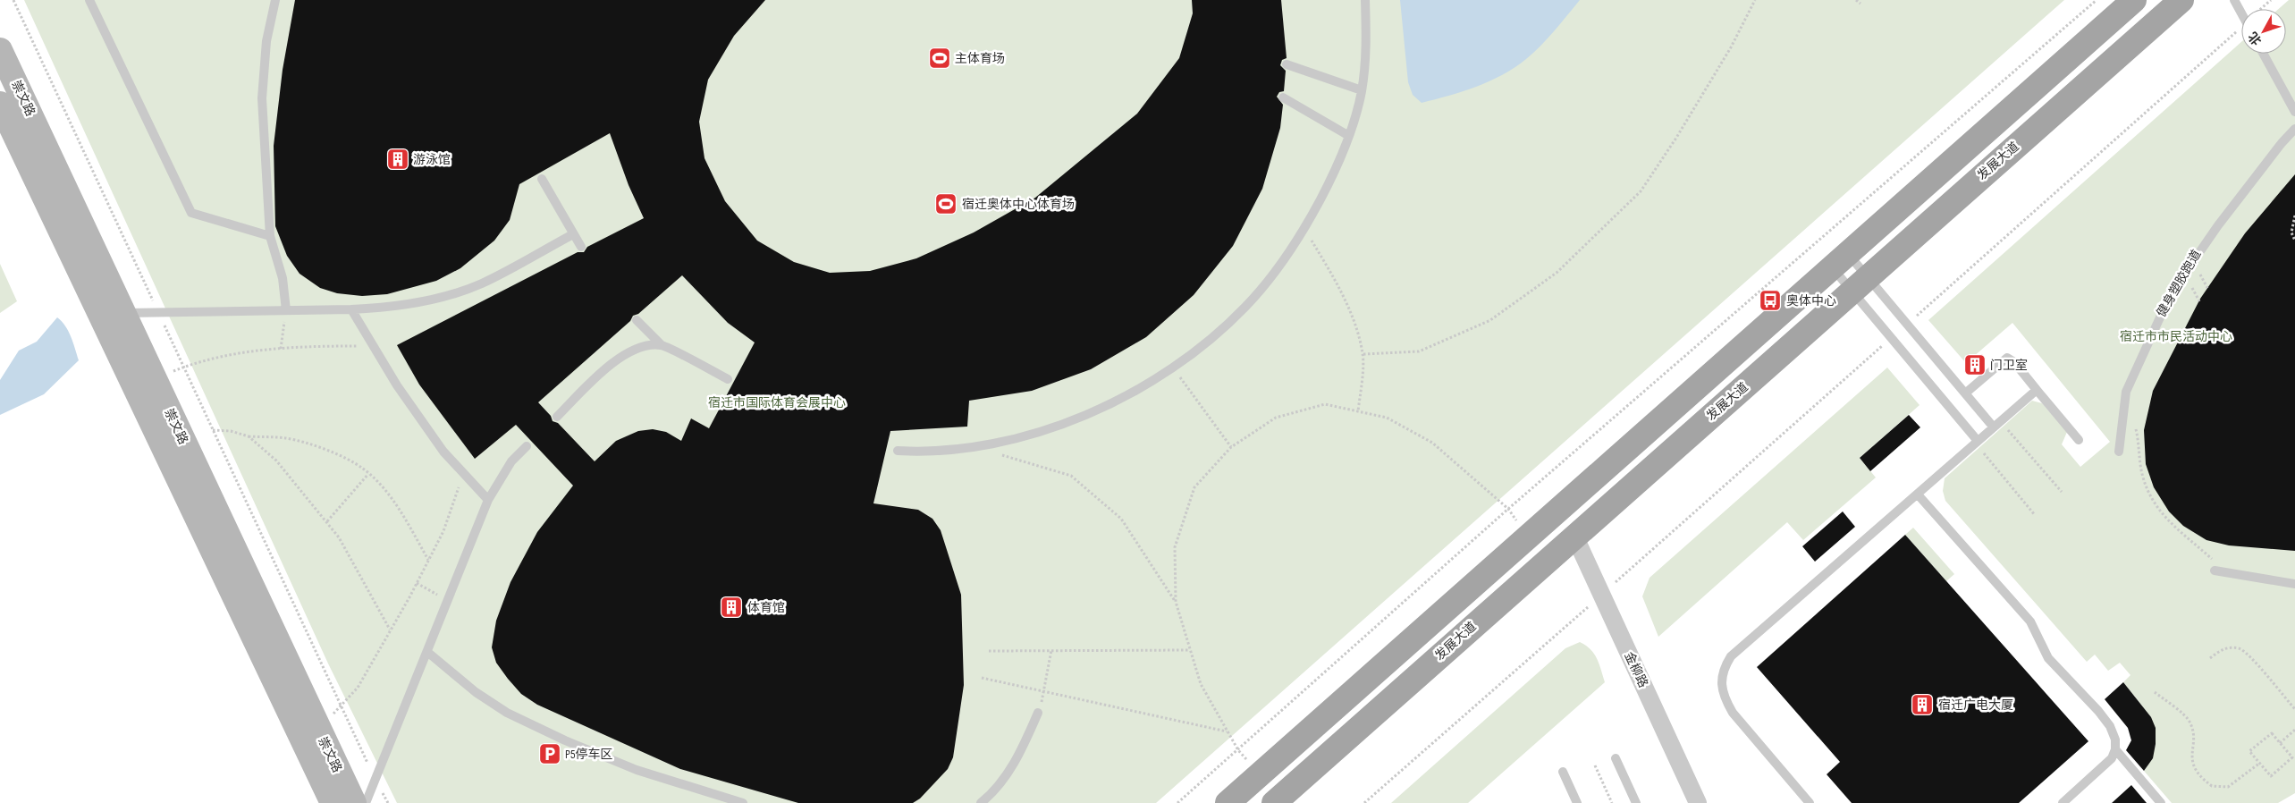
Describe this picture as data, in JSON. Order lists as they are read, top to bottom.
{
  "streets": {
    "main road": ["发展大道"],
    "street": ["崇文路", "金柳路"]
  },
  "crossings": [
    ["发展大道", "金柳路"]
  ],
  "parks": ["宿迁市市民活动中心", "宿迁市国际体育会展中心"],
  "places": {
    "sports": ["主体育场", "宿迁奥体中心体育场"],
    "building": [
      "游泳馆",
      "门卫室",
      "体育馆",
      "宿迁广电大厦"
    ],
    "bus stop": ["奥体中心"],
    "parking": ["P5停车区"]
  },
  "north": "bottom left"
}
